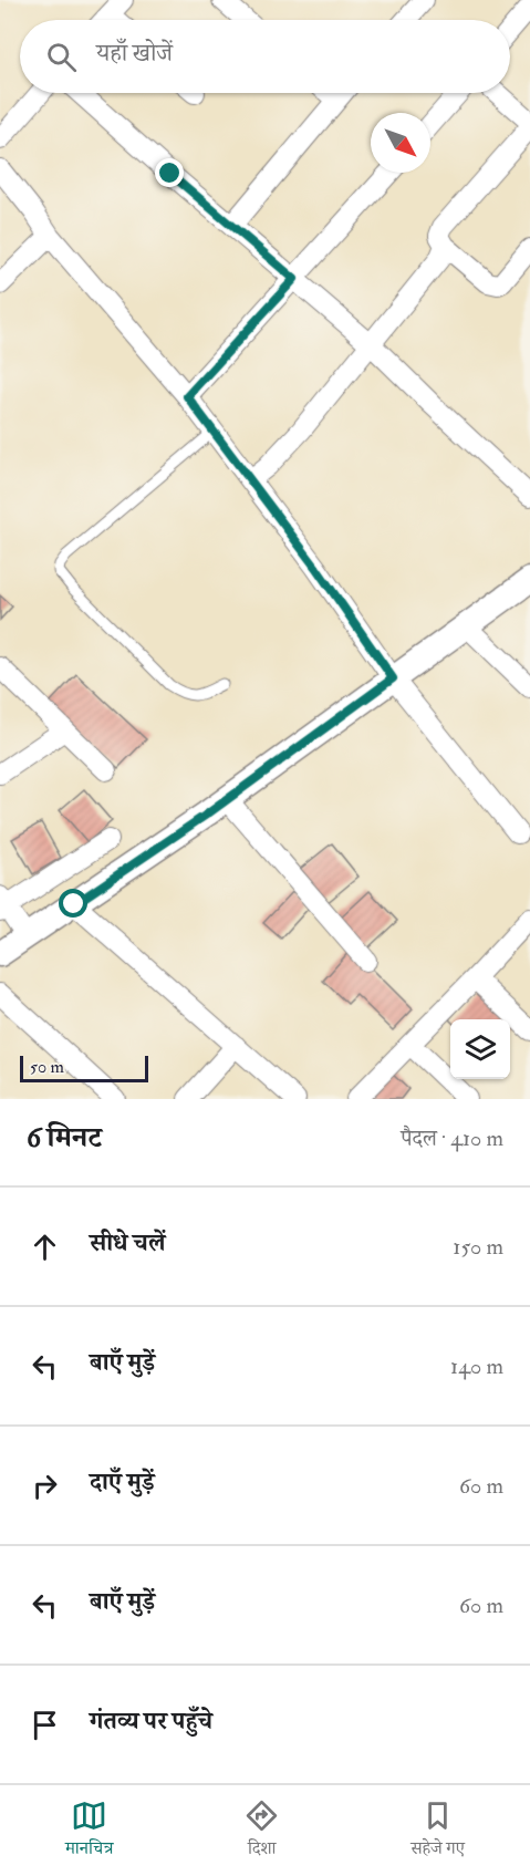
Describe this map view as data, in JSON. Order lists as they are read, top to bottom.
{
  "scale_bar": "50 m",
  "north": "bottom right",
  "page": {
    "search": "यहाँ खोजें",
    "scale": "50 m",
    "heading": ["6 मिनट", "पैदल · 410 m"],
    "list": [
      ["सीधे चलें", "150 m"],
      ["बाएँ मुड़ें", "140 m"],
      ["दाएँ मुड़ें", "60 m"],
      ["बाएँ मुड़ें", "60 m"],
      "गंतव्य पर पहुँचे"
    ],
    "nav": ["मानचित्र", "दिशा", "सहेजे गए"]
  }
}
